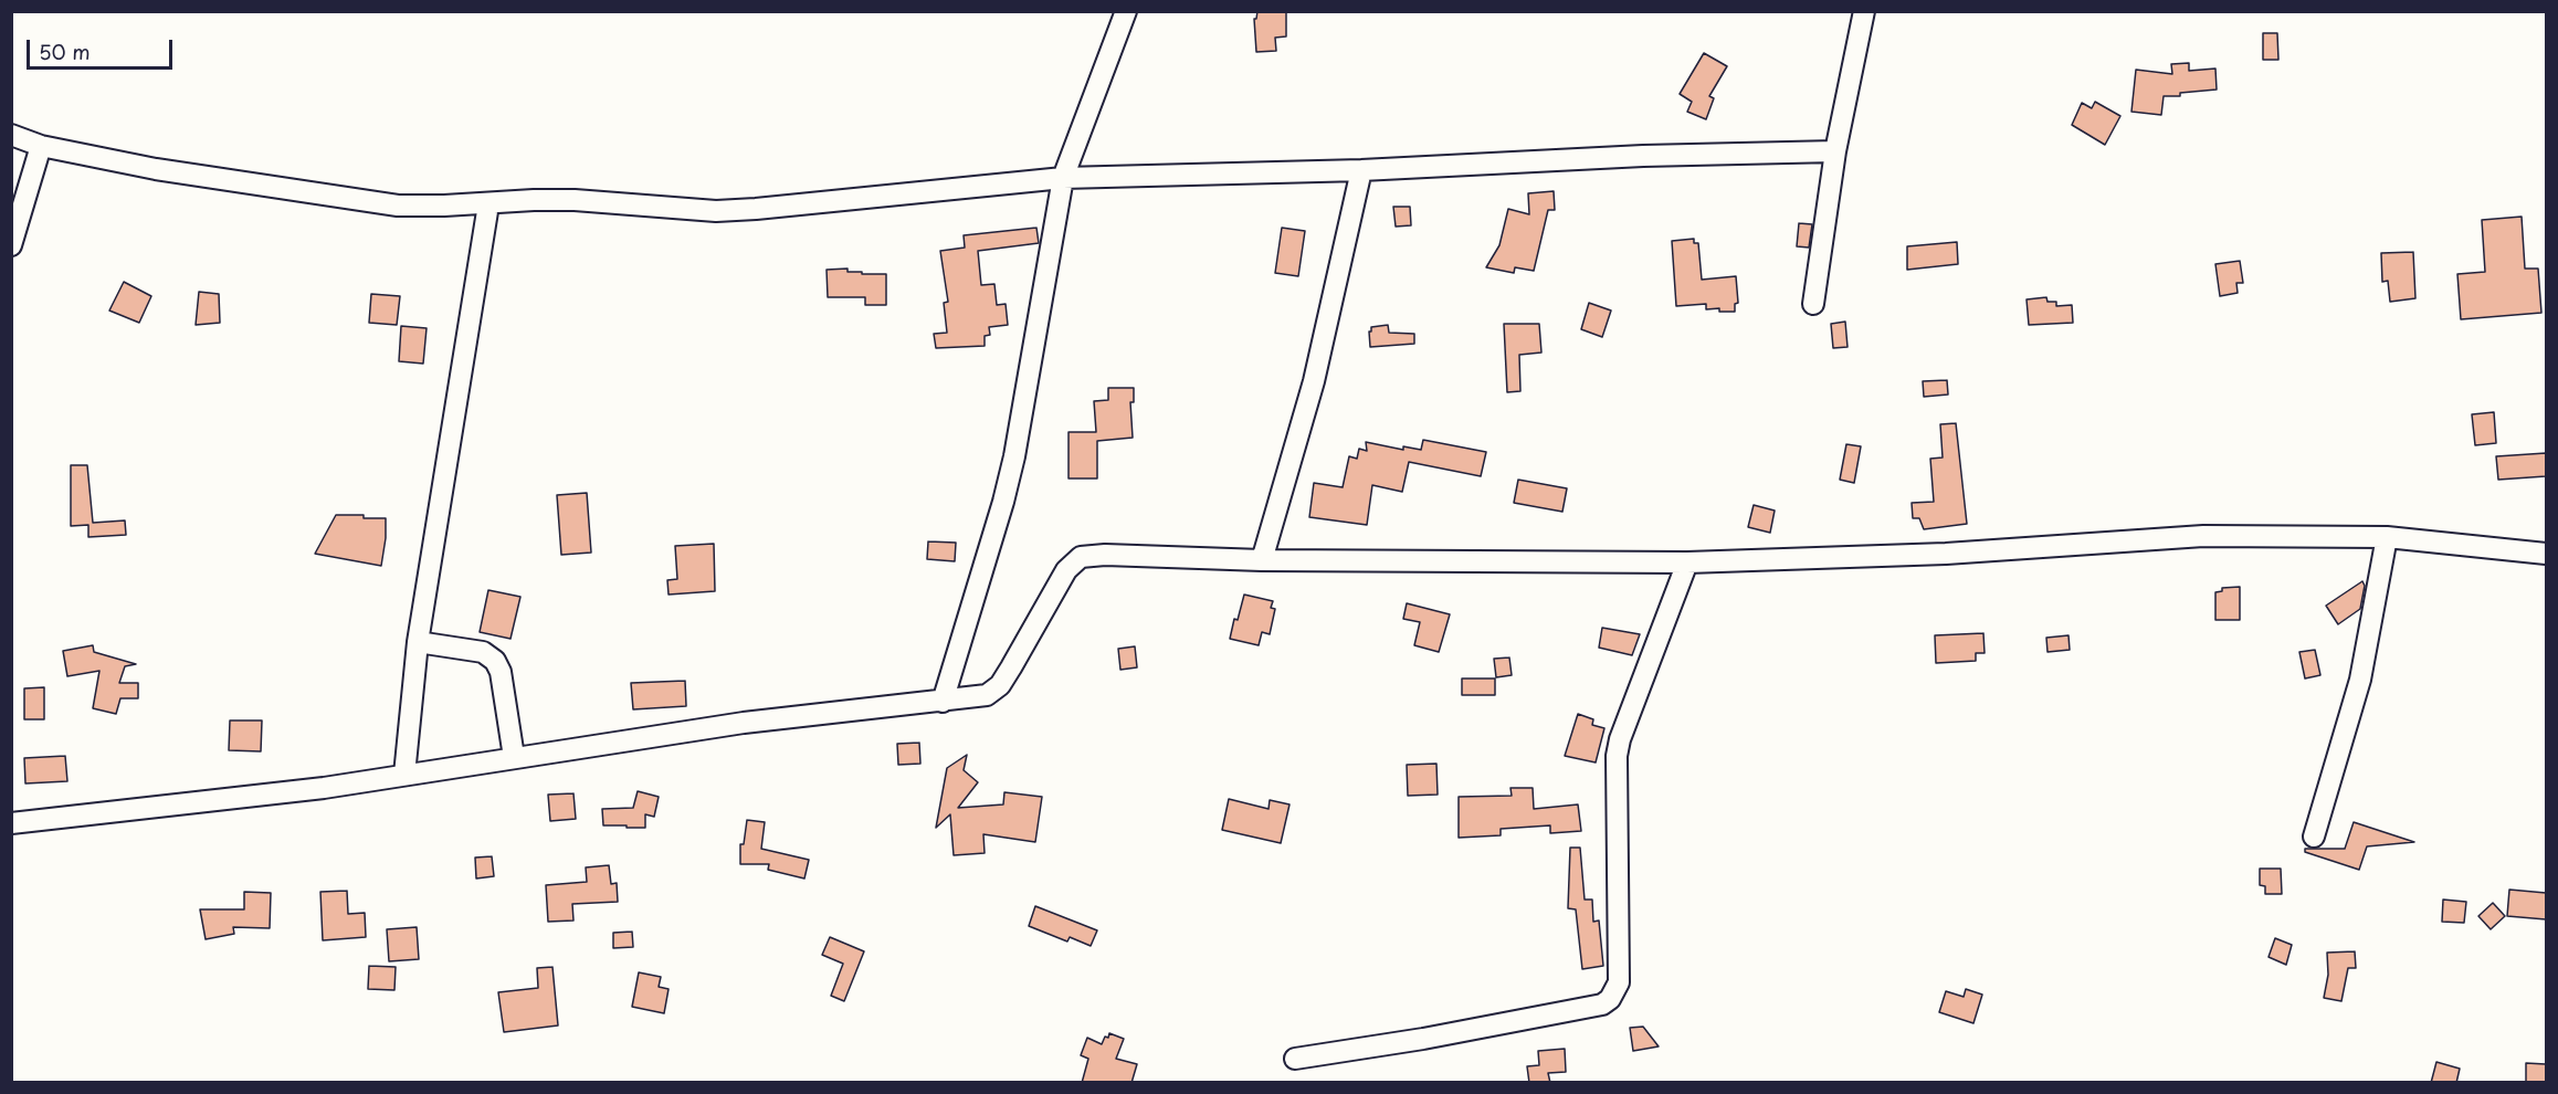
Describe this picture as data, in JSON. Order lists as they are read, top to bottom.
{
  "scale_bar": "50 m"
}
